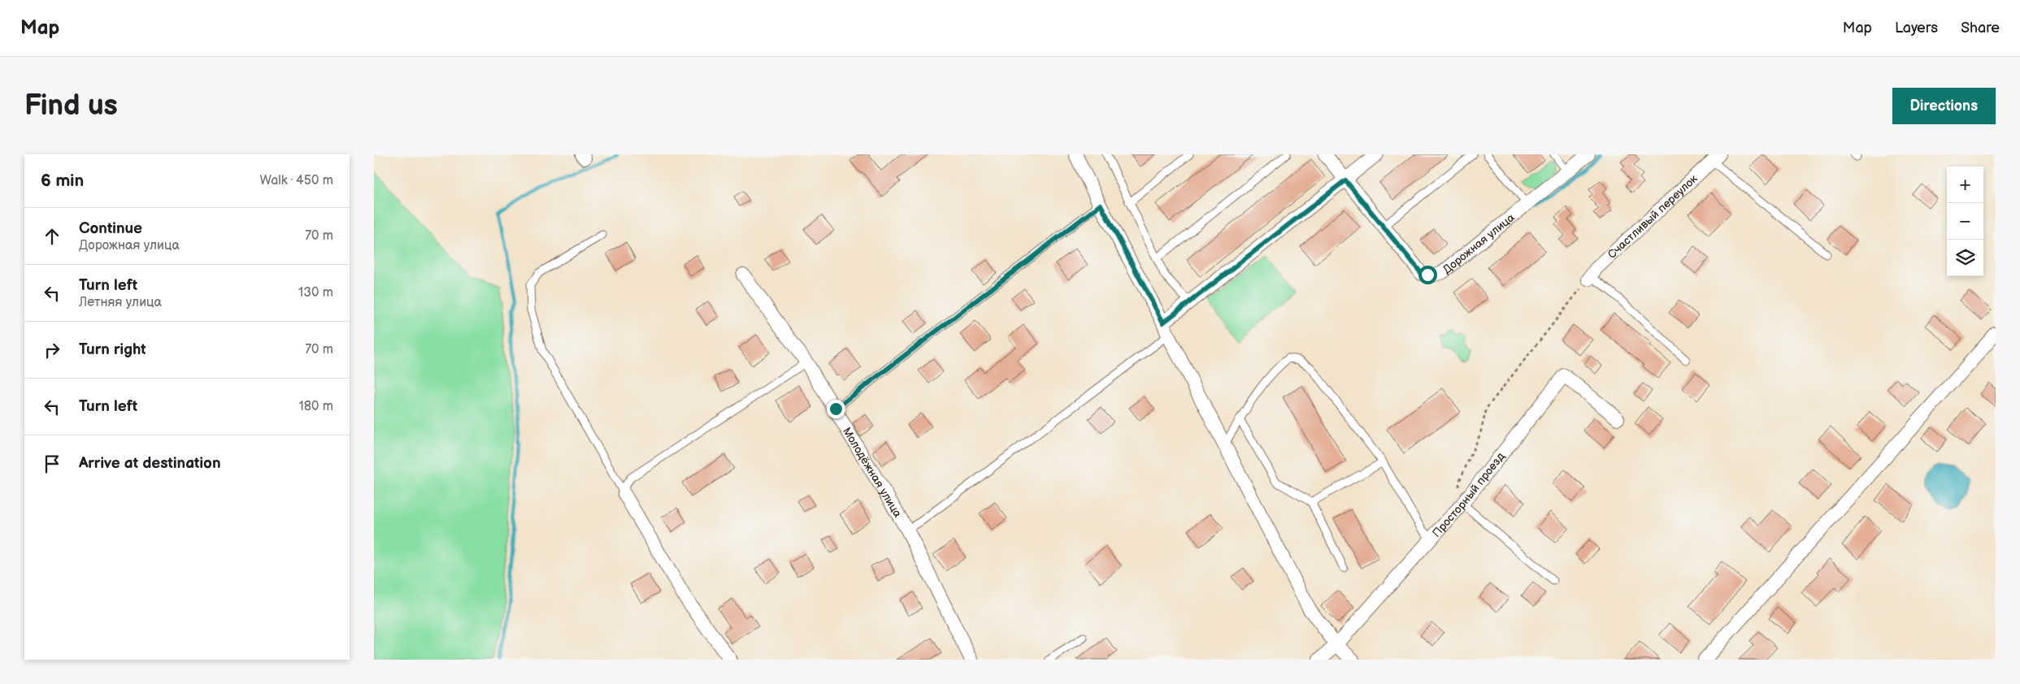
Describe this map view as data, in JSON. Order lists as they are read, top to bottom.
{
  "streets": {
    "street": [
      "Счастливый переулок",
      "Дорожная улица",
      "Молодёжная улица",
      "Просторный проезд"
    ]
  },
  "page": {
    "header": "Map",
    "nav": ["Map", "Layers", "Share"],
    "buttons": "Directions",
    "title": "Find us",
    "heading": ["6 min", "Walk · 450 m"],
    "map_buttons": ["+", "−"],
    "list": [
      ["Continue", "Дорожная улица", "70 m"],
      ["Turn left", "Летняя улица", "130 m"],
      ["Turn right", "70 m"],
      ["Turn left", "180 m"],
      "Arrive at destination"
    ]
  }
}
